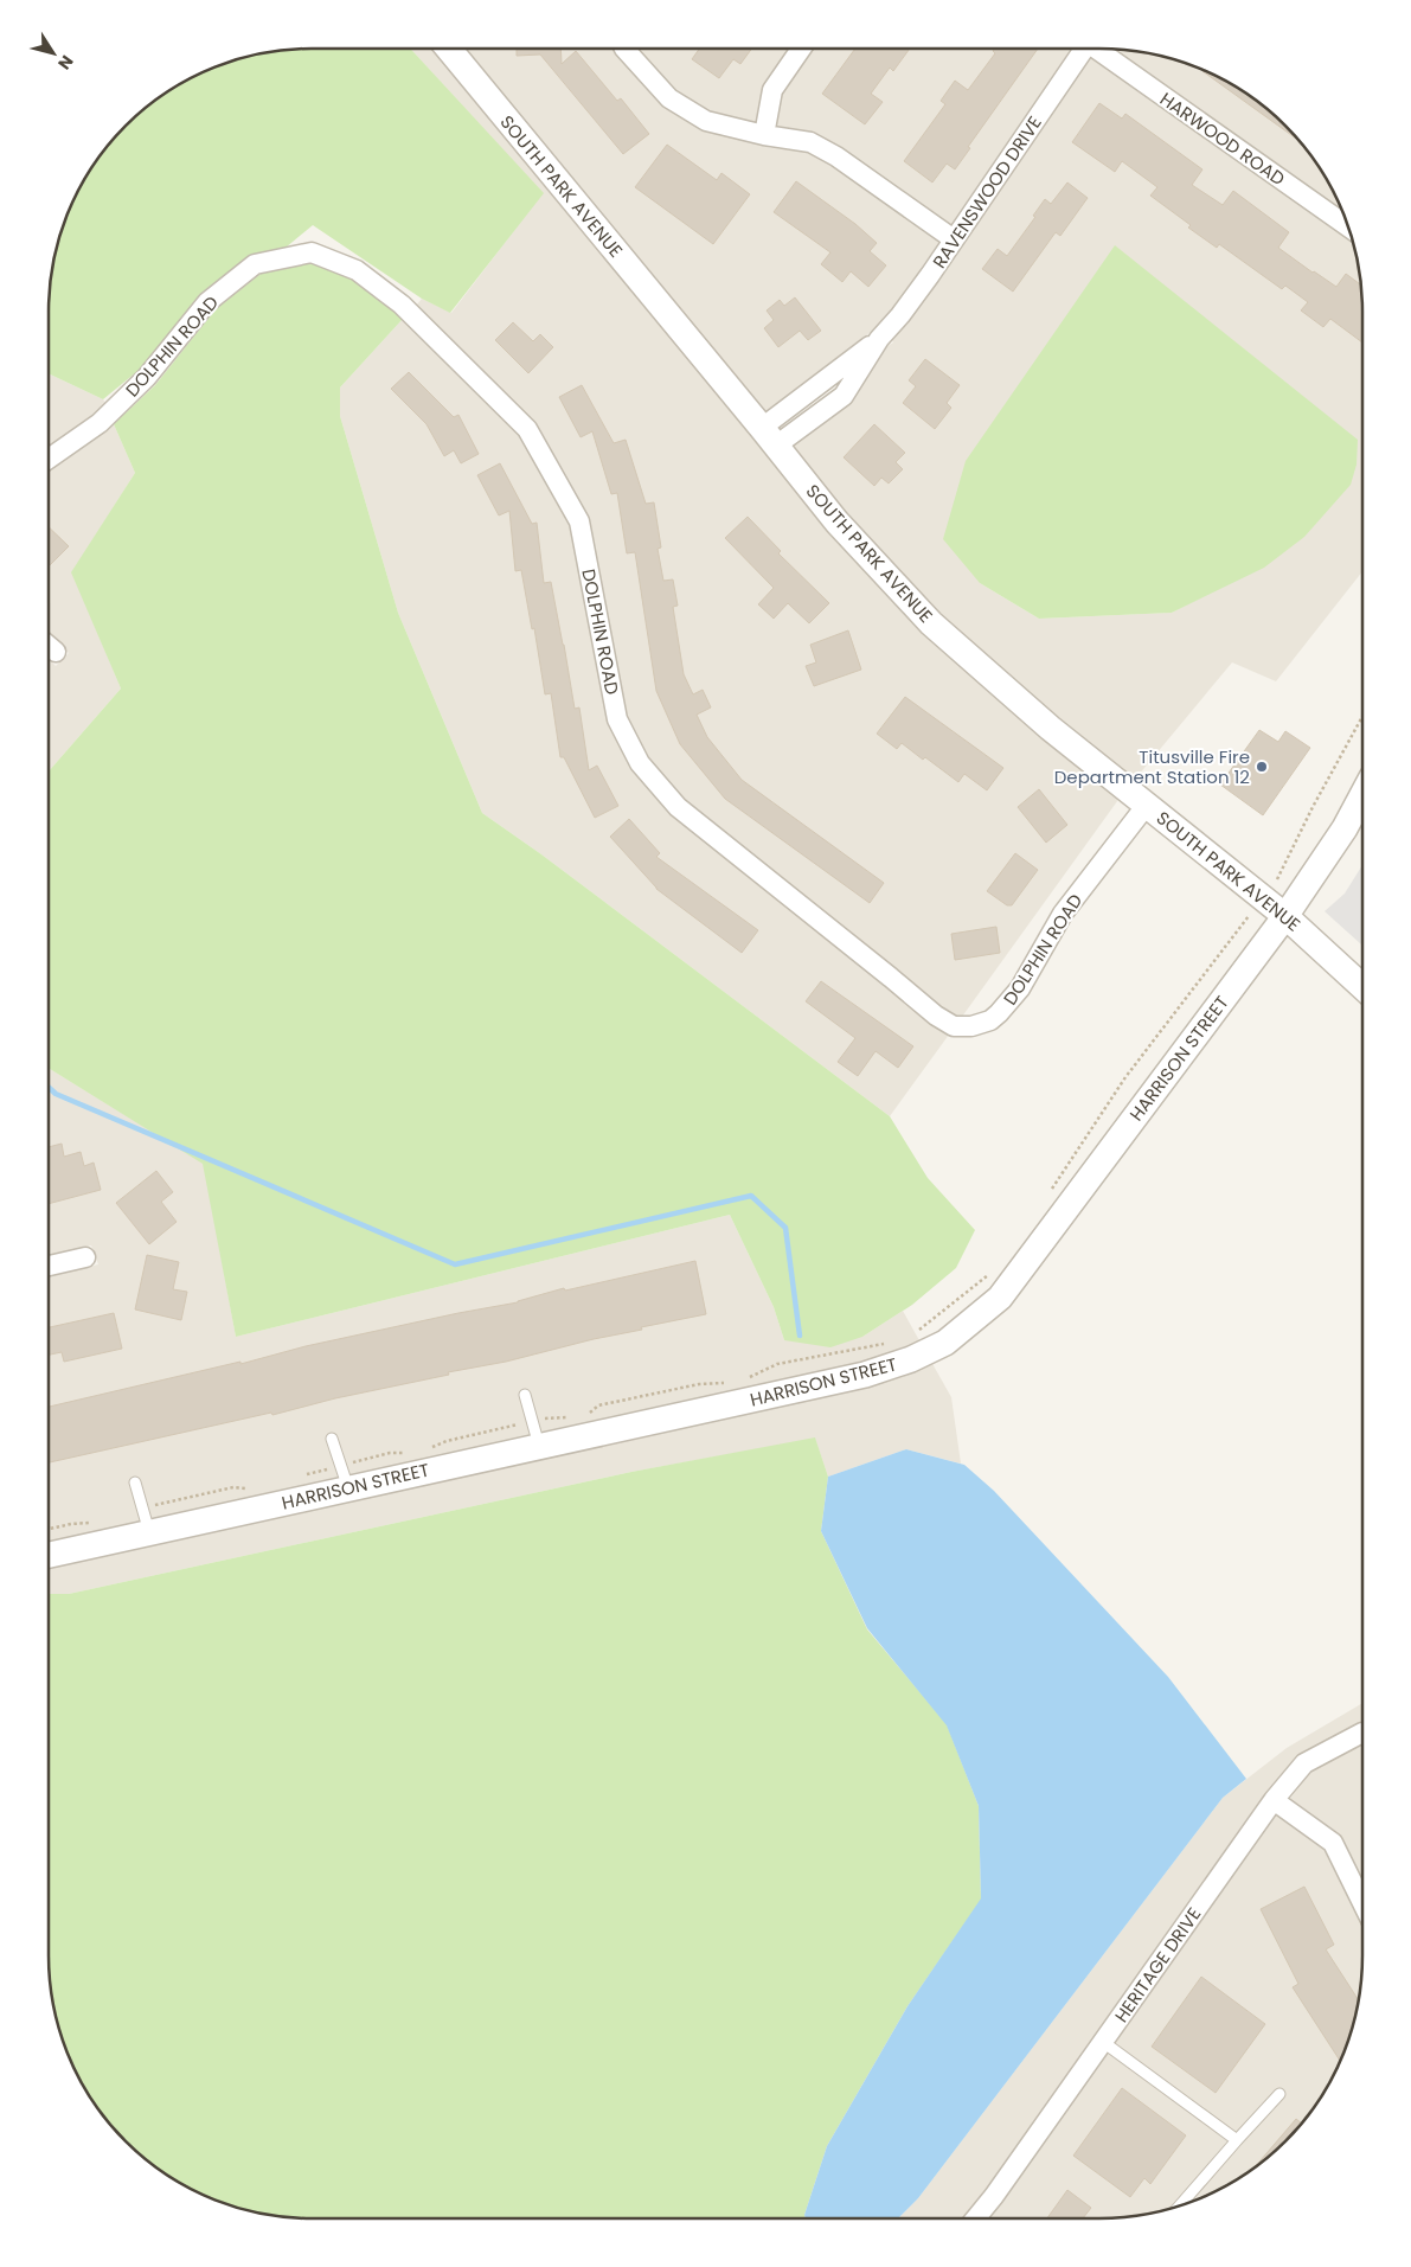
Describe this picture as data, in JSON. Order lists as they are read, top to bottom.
{
  "streets": {
    "street": [
      "HARWOOD ROAD",
      "SOUTH PARK AVENUE",
      "RAVENSWOOD DRIVE",
      "DOLPHIN ROAD",
      "HARRISON STREET",
      "HERITAGE DRIVE"
    ]
  },
  "crossings": [
    ["SOUTH PARK AVENUE", "RAVENSWOOD DRIVE"],
    ["SOUTH PARK AVENUE", "DOLPHIN ROAD"],
    ["SOUTH PARK AVENUE", "HARRISON STREET"]
  ],
  "places": ["Titusville Fire Department Station 12"],
  "north": "bottom right"
}
